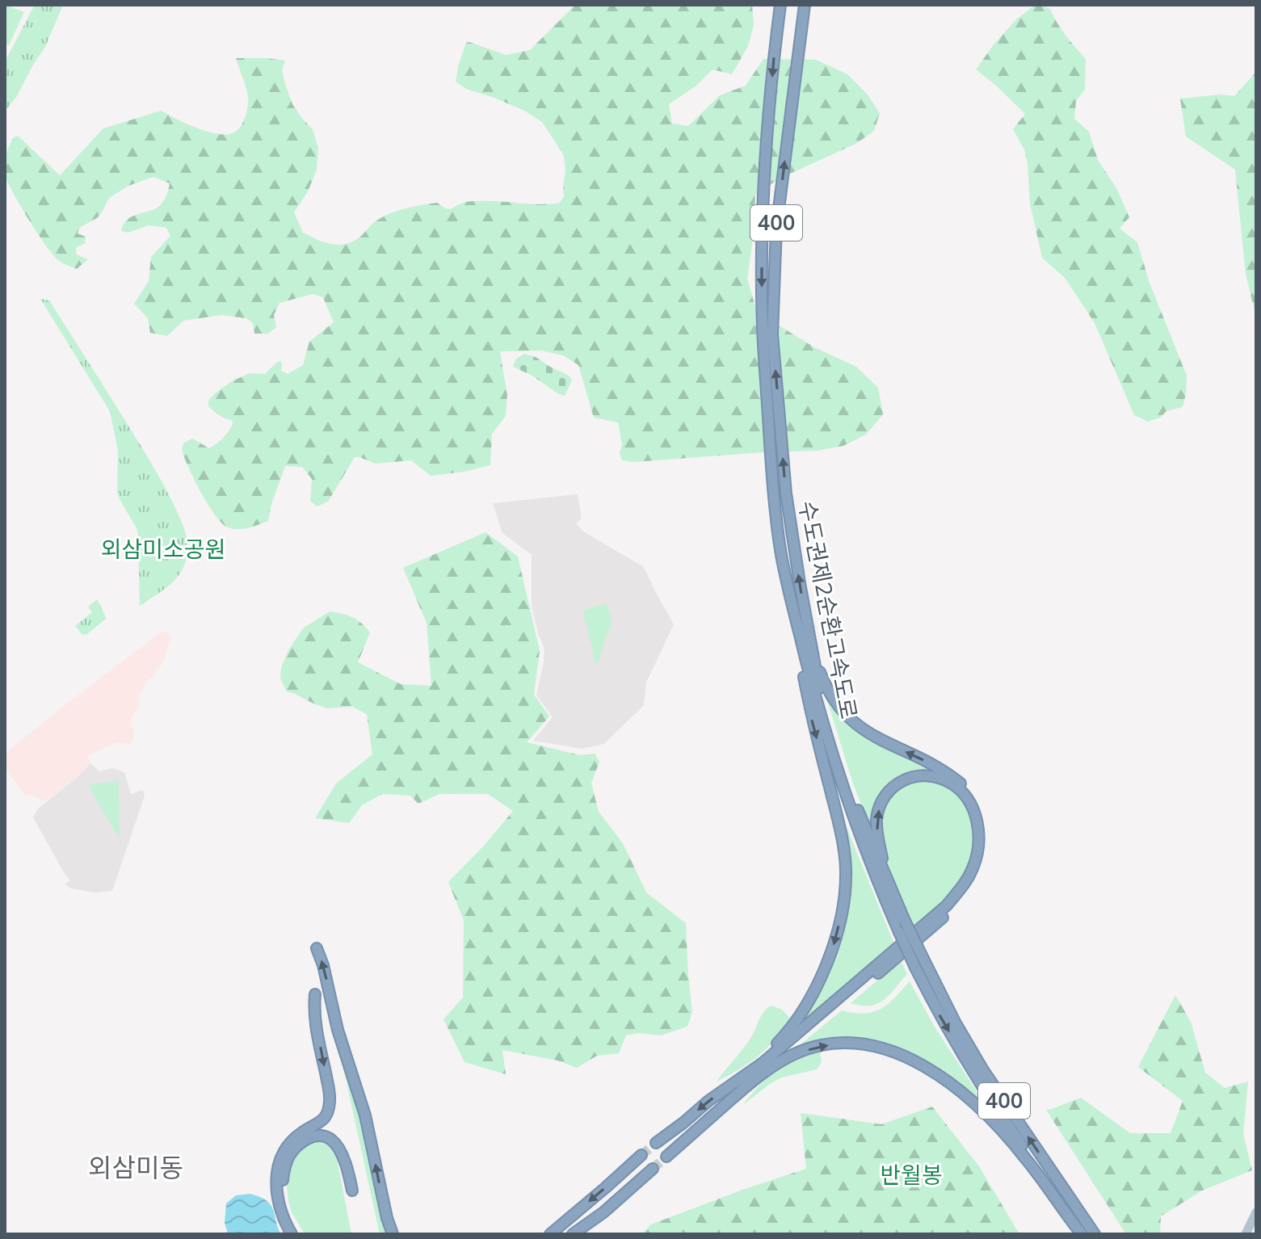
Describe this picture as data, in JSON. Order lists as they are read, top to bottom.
{
  "streets": {
    "highway": ["400", "수도권제2순환고속도로"]
  },
  "districts": ["외삼미동"],
  "parks": ["외삼미소공원", "반월봉"]
}
